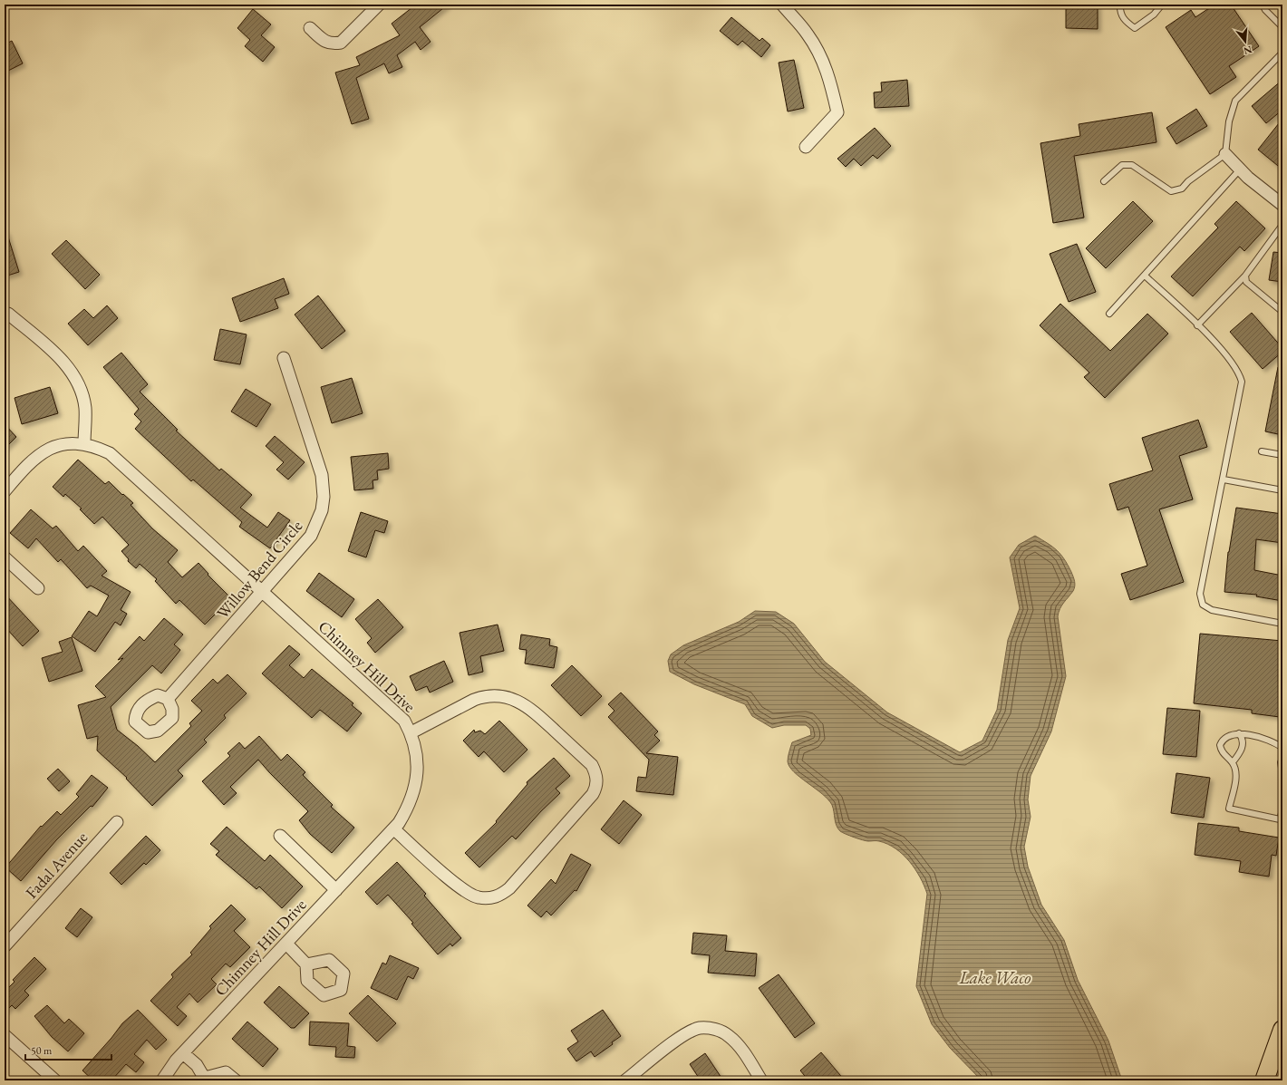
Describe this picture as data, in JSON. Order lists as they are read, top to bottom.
{
  "streets": {
    "street": ["Willow Bend Circle", "Chimney Hill Drive", "Fadal Avenue"]
  },
  "crossings": [
    ["Willow Bend Circle", "Chimney Hill Drive"]
  ],
  "water": ["Lake Waco"],
  "scale_bar": "50 m",
  "north": "bottom"
}
